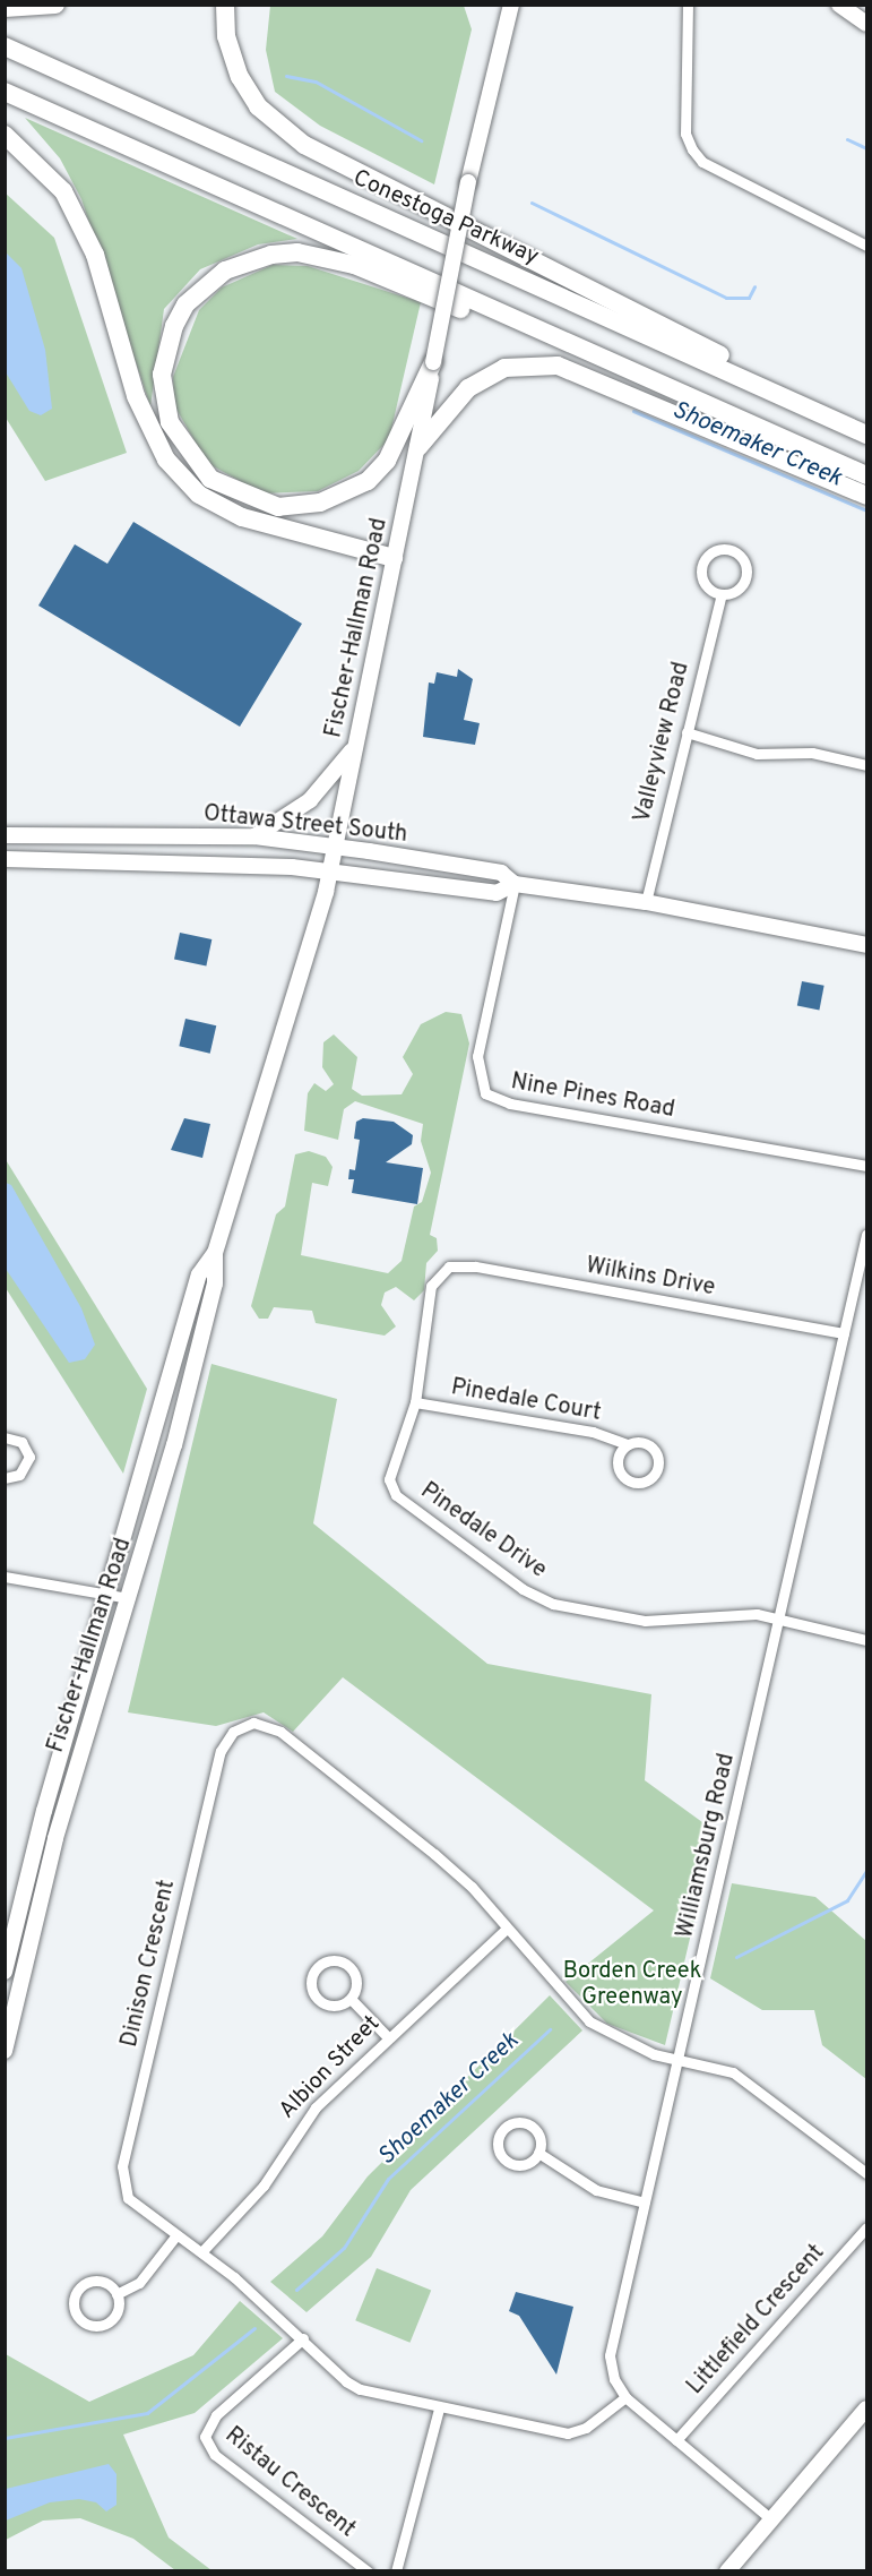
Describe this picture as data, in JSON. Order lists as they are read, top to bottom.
{
  "streets": {
    "highway": ["Conestoga Parkway"],
    "main road": ["Fischer-Hallman Road", "Ottawa Street South"],
    "street": [
      "Valleyview Road",
      "Nine Pines Road",
      "Wilkins Drive",
      "Pinedale Court",
      "Pinedale Drive",
      "Williamsburg Road",
      "Dinison Crescent",
      "Albion Street",
      "Littlefield Crescent",
      "Ristau Crescent"
    ]
  },
  "crossings": [
    ["Fischer-Hallman Road", "Ottawa Street South"],
    ["Valleyview Road", "Ottawa Street South"],
    ["Ottawa Street South", "Nine Pines Road"],
    ["Wilkins Drive", "Pinedale Drive"],
    ["Wilkins Drive", "Williamsburg Road"],
    ["Pinedale Court", "Pinedale Drive"],
    ["Pinedale Drive", "Williamsburg Road"],
    ["Williamsburg Road", "Dinison Crescent"],
    ["Williamsburg Road", "Littlefield Crescent"],
    ["Dinison Crescent", "Albion Street"],
    ["Dinison Crescent", "Ristau Crescent"]
  ],
  "water": ["Shoemaker Creek"],
  "parks": ["Borden Creek Greenway"]
}
